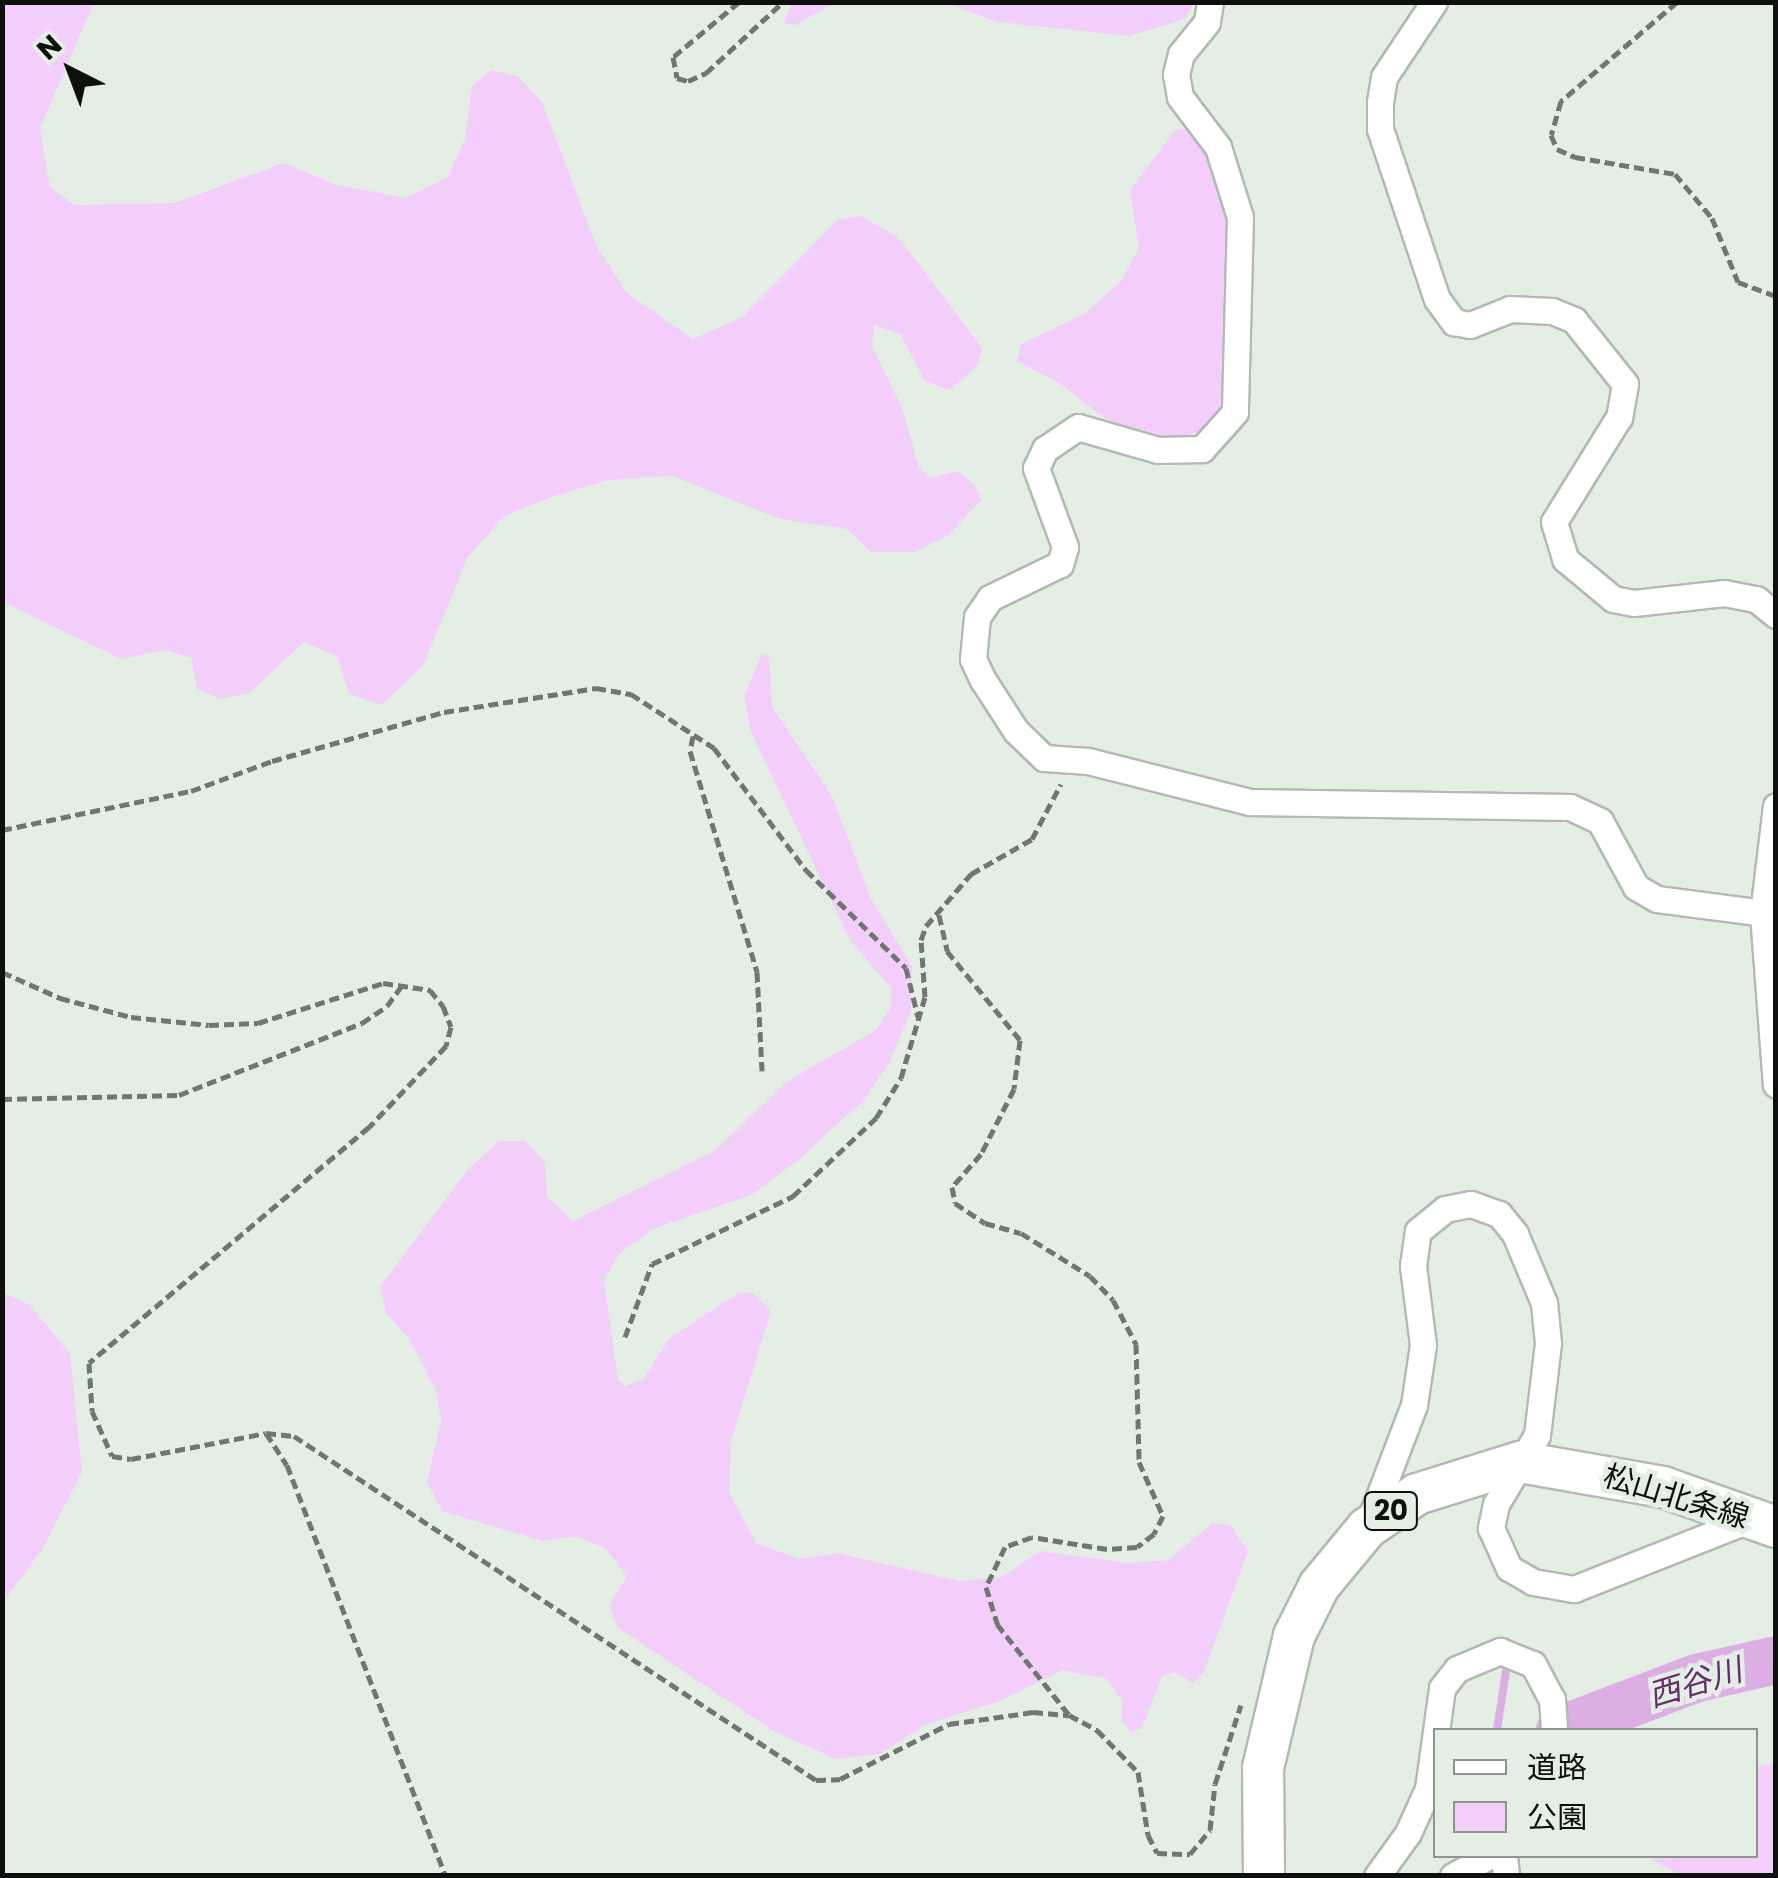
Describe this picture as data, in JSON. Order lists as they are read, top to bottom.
{
  "streets": {
    "main road": ["松山北条線", "20"]
  },
  "water": ["西谷川"],
  "legend": ["道路", "公園"],
  "north": "top left"
}
